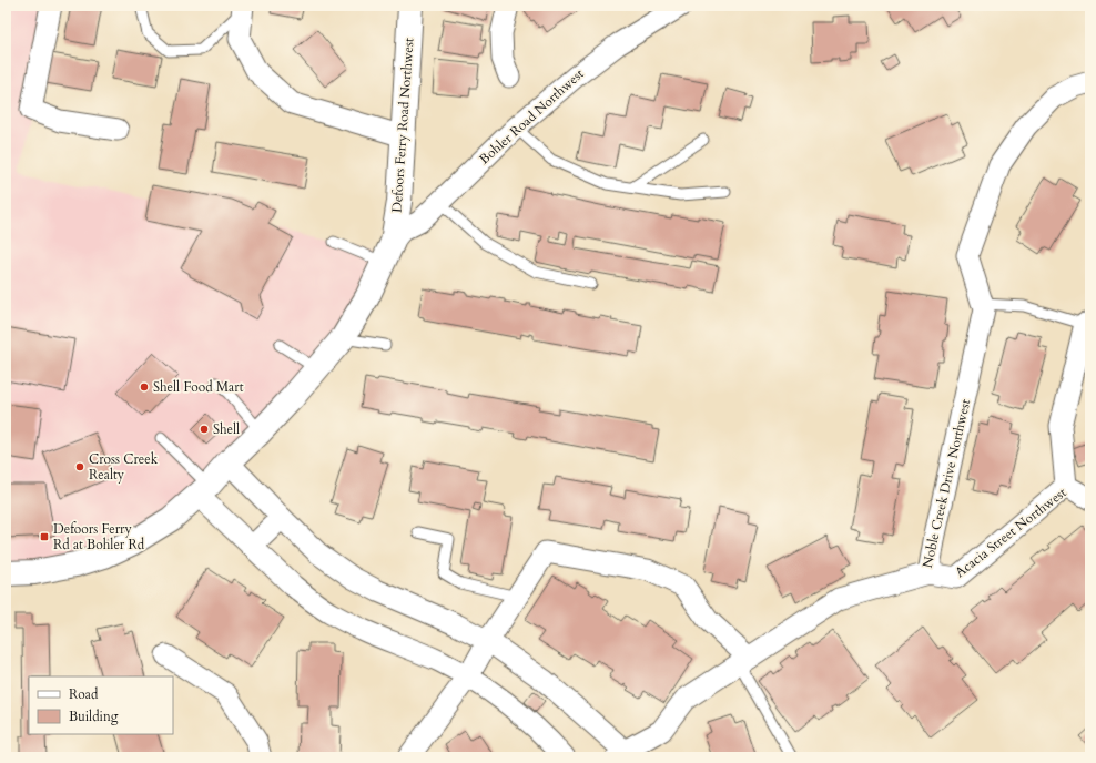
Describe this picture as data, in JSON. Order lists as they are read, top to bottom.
{
  "streets": {
    "street": [
      "Bohler Road Northwest",
      "Defoors Ferry Road Northwest",
      "Noble Creek Drive Northwest",
      "Acacia Street Northwest"
    ]
  },
  "crossings": [
    ["Bohler Road Northwest", "Defoors Ferry Road Northwest"],
    ["Noble Creek Drive Northwest", "Acacia Street Northwest"]
  ],
  "places": {
    "other": ["Shell Food Mart", "Shell", "Cross Creek Realty"],
    "transit": ["Defoors Ferry Rd at Bohler Rd"]
  },
  "legend": ["Road", "Building"]
}
